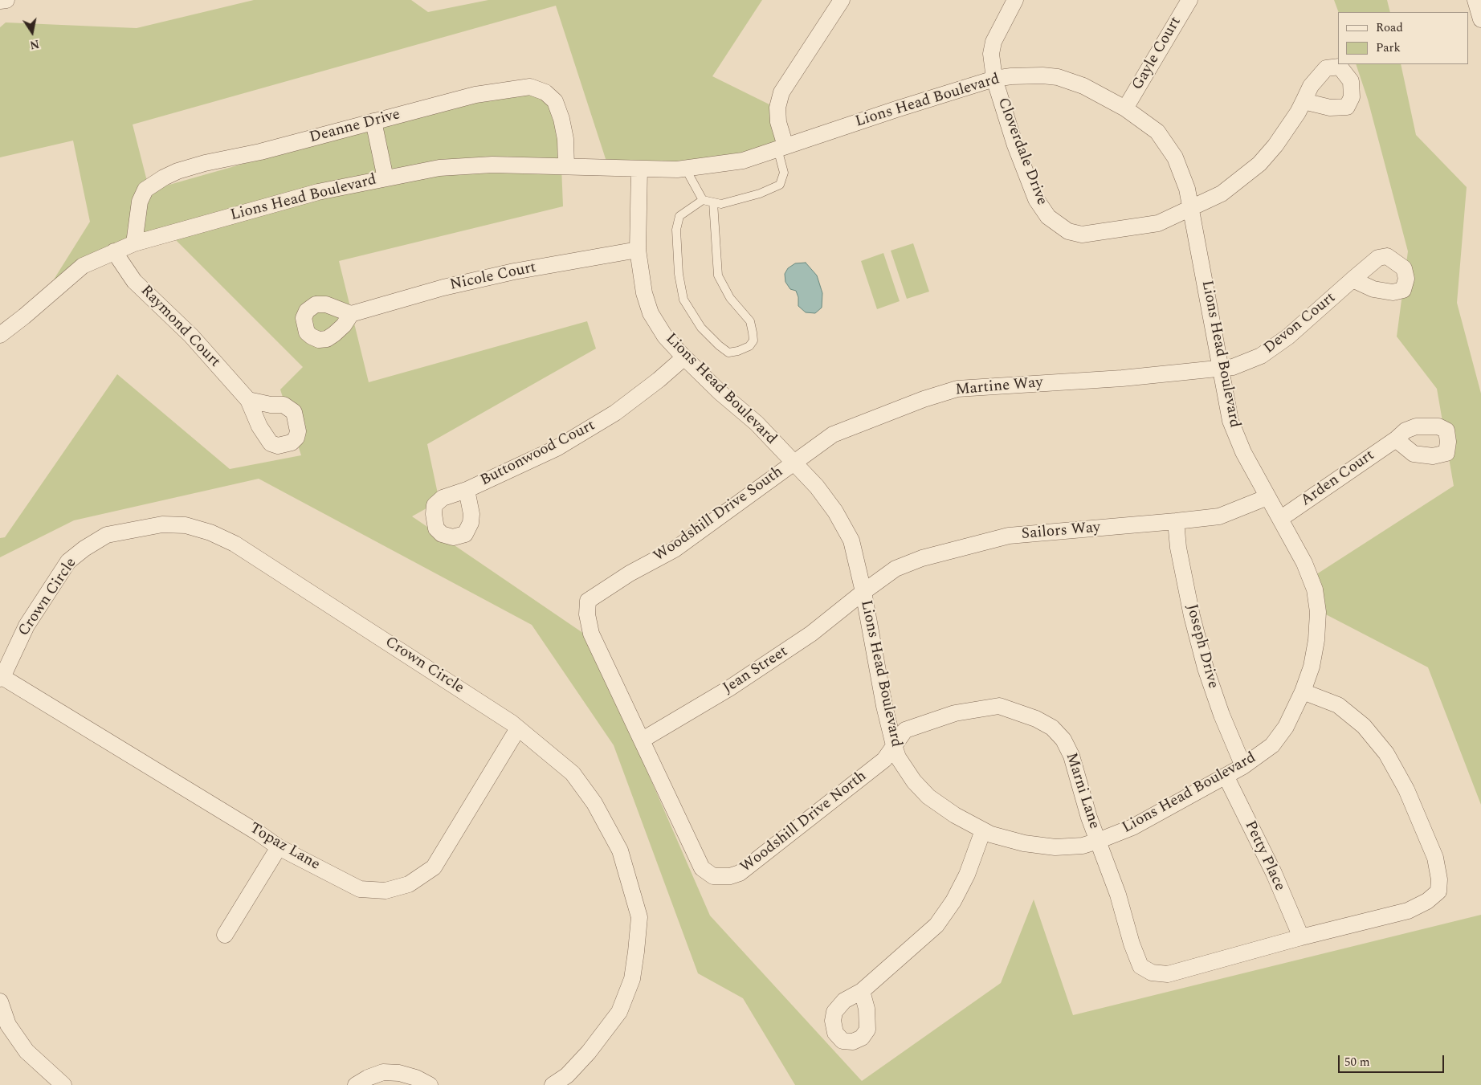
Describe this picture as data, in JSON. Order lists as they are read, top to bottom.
{
  "streets": {
    "street": [
      "Gayle Court",
      "Lions Head Boulevard",
      "Deanne Drive",
      "Cloverdale Drive",
      "Nicole Court",
      "Devon Court",
      "Raymond Court",
      "Martine Way",
      "Buttonwood Court",
      "Arden Court",
      "Woodshill Drive South",
      "Sailors Way",
      "Crown Circle",
      "Joseph Drive",
      "Jean Street",
      "Marni Lane",
      "Woodshill Drive North",
      "Topaz Lane",
      "Petty Place"
    ]
  },
  "crossings": [
    ["Gayle Court", "Lions Head Boulevard"],
    ["Lions Head Boulevard", "Deanne Drive"],
    ["Lions Head Boulevard", "Cloverdale Drive"],
    ["Lions Head Boulevard", "Nicole Court"],
    ["Lions Head Boulevard", "Devon Court"],
    ["Lions Head Boulevard", "Raymond Court"],
    ["Lions Head Boulevard", "Martine Way"],
    ["Lions Head Boulevard", "Buttonwood Court"],
    ["Lions Head Boulevard", "Arden Court"],
    ["Lions Head Boulevard", "Woodshill Drive South"],
    ["Lions Head Boulevard", "Sailors Way"],
    ["Lions Head Boulevard", "Joseph Drive"],
    ["Lions Head Boulevard", "Jean Street"],
    ["Lions Head Boulevard", "Marni Lane"],
    ["Lions Head Boulevard", "Woodshill Drive North"],
    ["Lions Head Boulevard", "Petty Place"],
    ["Devon Court", "Martine Way"],
    ["Martine Way", "Woodshill Drive South"],
    ["Woodshill Drive South", "Jean Street"],
    ["Woodshill Drive South", "Woodshill Drive North"],
    ["Sailors Way", "Joseph Drive"],
    ["Sailors Way", "Jean Street"],
    ["Crown Circle", "Topaz Lane"],
    ["Jean Street", "Woodshill Drive North"],
    ["Marni Lane", "Woodshill Drive North"],
    ["Marni Lane", "Petty Place"]
  ],
  "legend": ["Road", "Park"],
  "scale_bar": "50 m",
  "north": "bottom"
}
